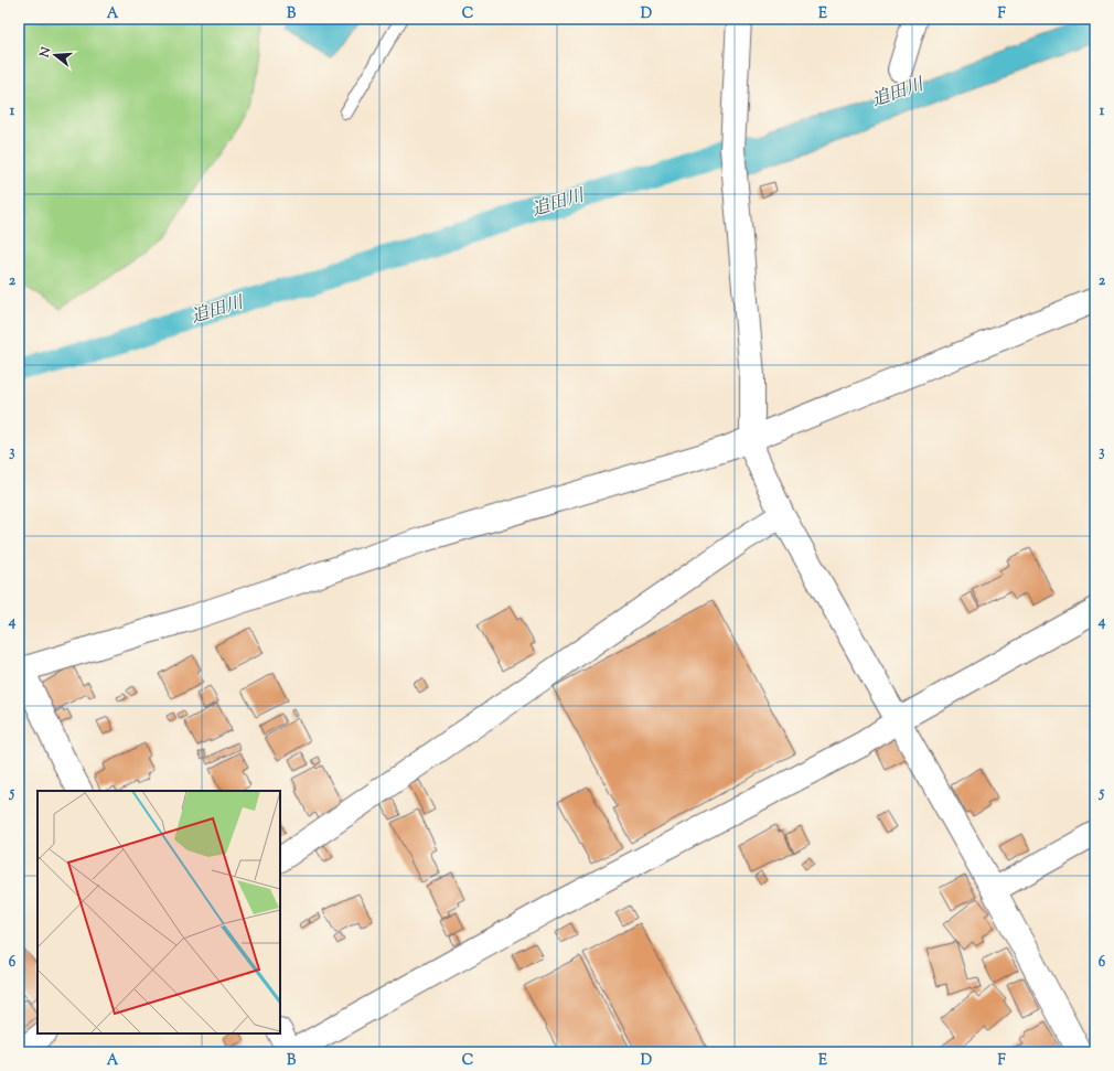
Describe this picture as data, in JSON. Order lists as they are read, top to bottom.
{
  "water": ["追田川"],
  "north": "left",
  "grid": {
    "columns": [
      "A",
      "B",
      "C",
      "D",
      "E",
      "F"
    ],
    "rows": [
      "1",
      "2",
      "3",
      "4",
      "5",
      "6"
    ]
  }
}
